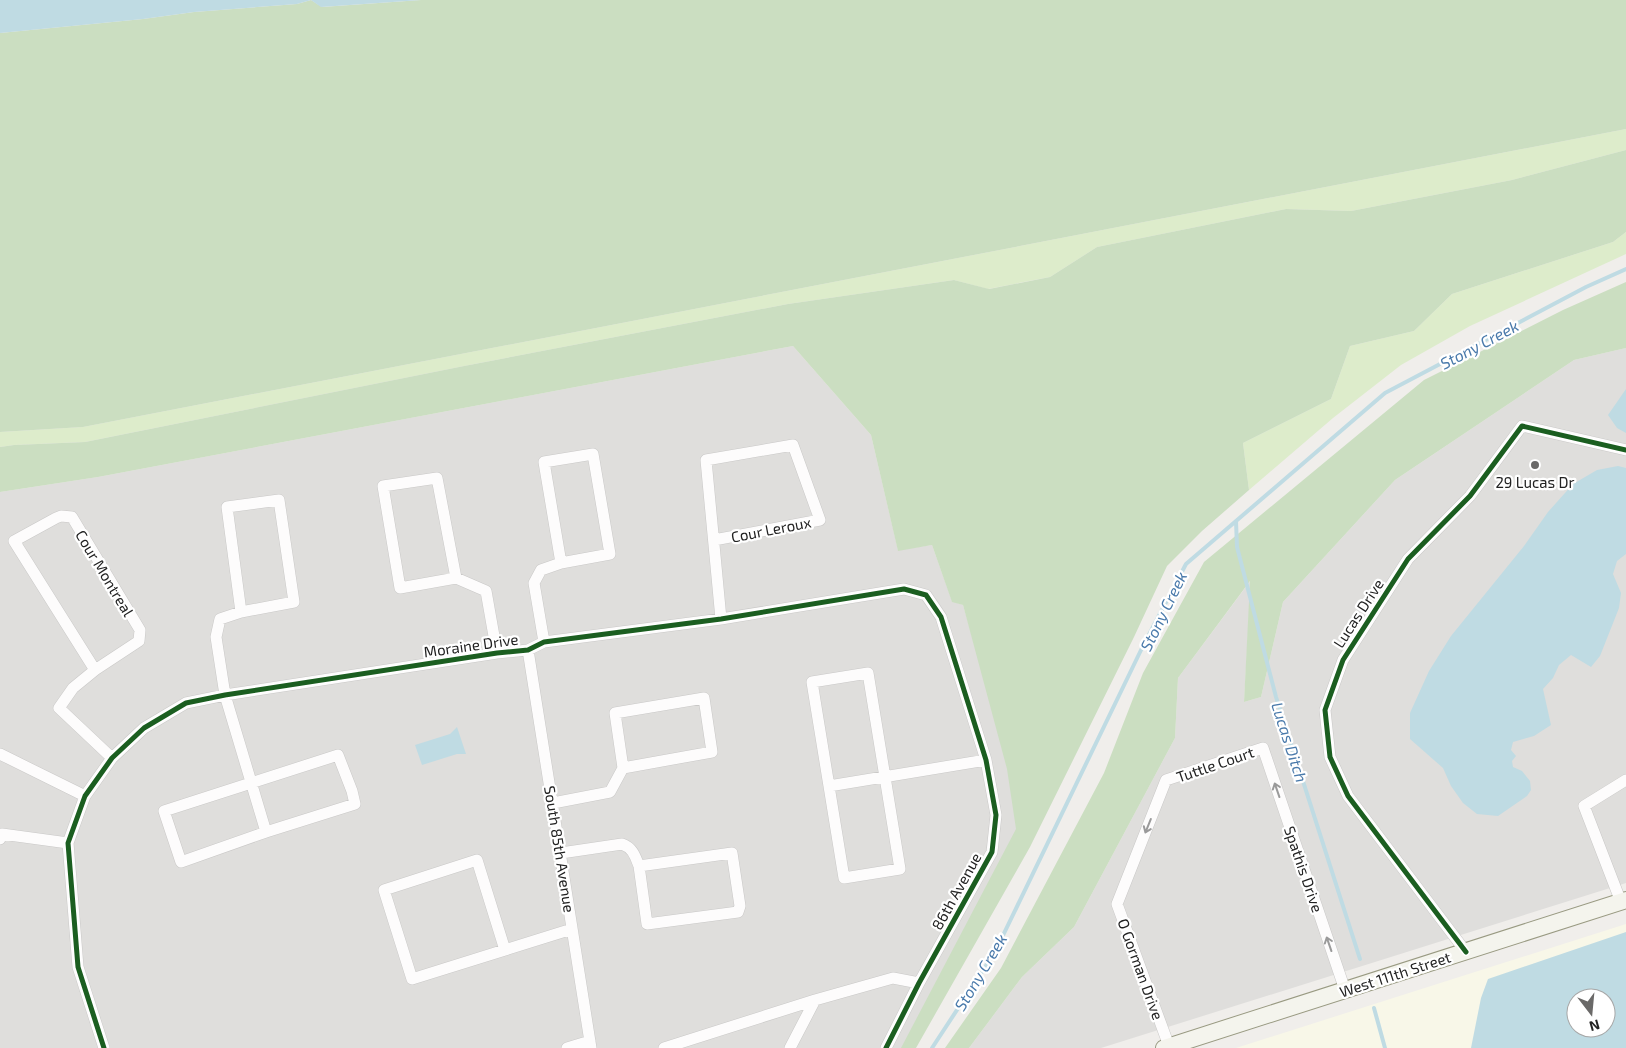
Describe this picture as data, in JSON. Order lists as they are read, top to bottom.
{
  "streets": {
    "main road": ["West 111th Street"],
    "street": [
      "Cour Leroux",
      "Cour Montreal",
      "Lucas Drive",
      "Moraine Drive",
      "Tuttle Court",
      "South 85th Avenue",
      "Spathis Drive",
      "86th Avenue",
      "O Gorman Drive"
    ]
  },
  "crossings": [
    ["Cour Leroux", "Moraine Drive"],
    ["Cour Montreal", "Moraine Drive"],
    ["Lucas Drive", "West 111th Street"],
    ["Moraine Drive", "South 85th Avenue"],
    ["Moraine Drive", "86th Avenue"],
    ["Tuttle Court", "Spathis Drive"],
    ["Tuttle Court", "O Gorman Drive"],
    ["Spathis Drive", "West 111th Street"],
    ["O Gorman Drive", "West 111th Street"]
  ],
  "one_way": ["Spathis Drive", "O Gorman Drive"],
  "water": ["Stony Creek", "Lucas Ditch"],
  "places": ["29 Lucas Dr"],
  "north": "bottom"
}
